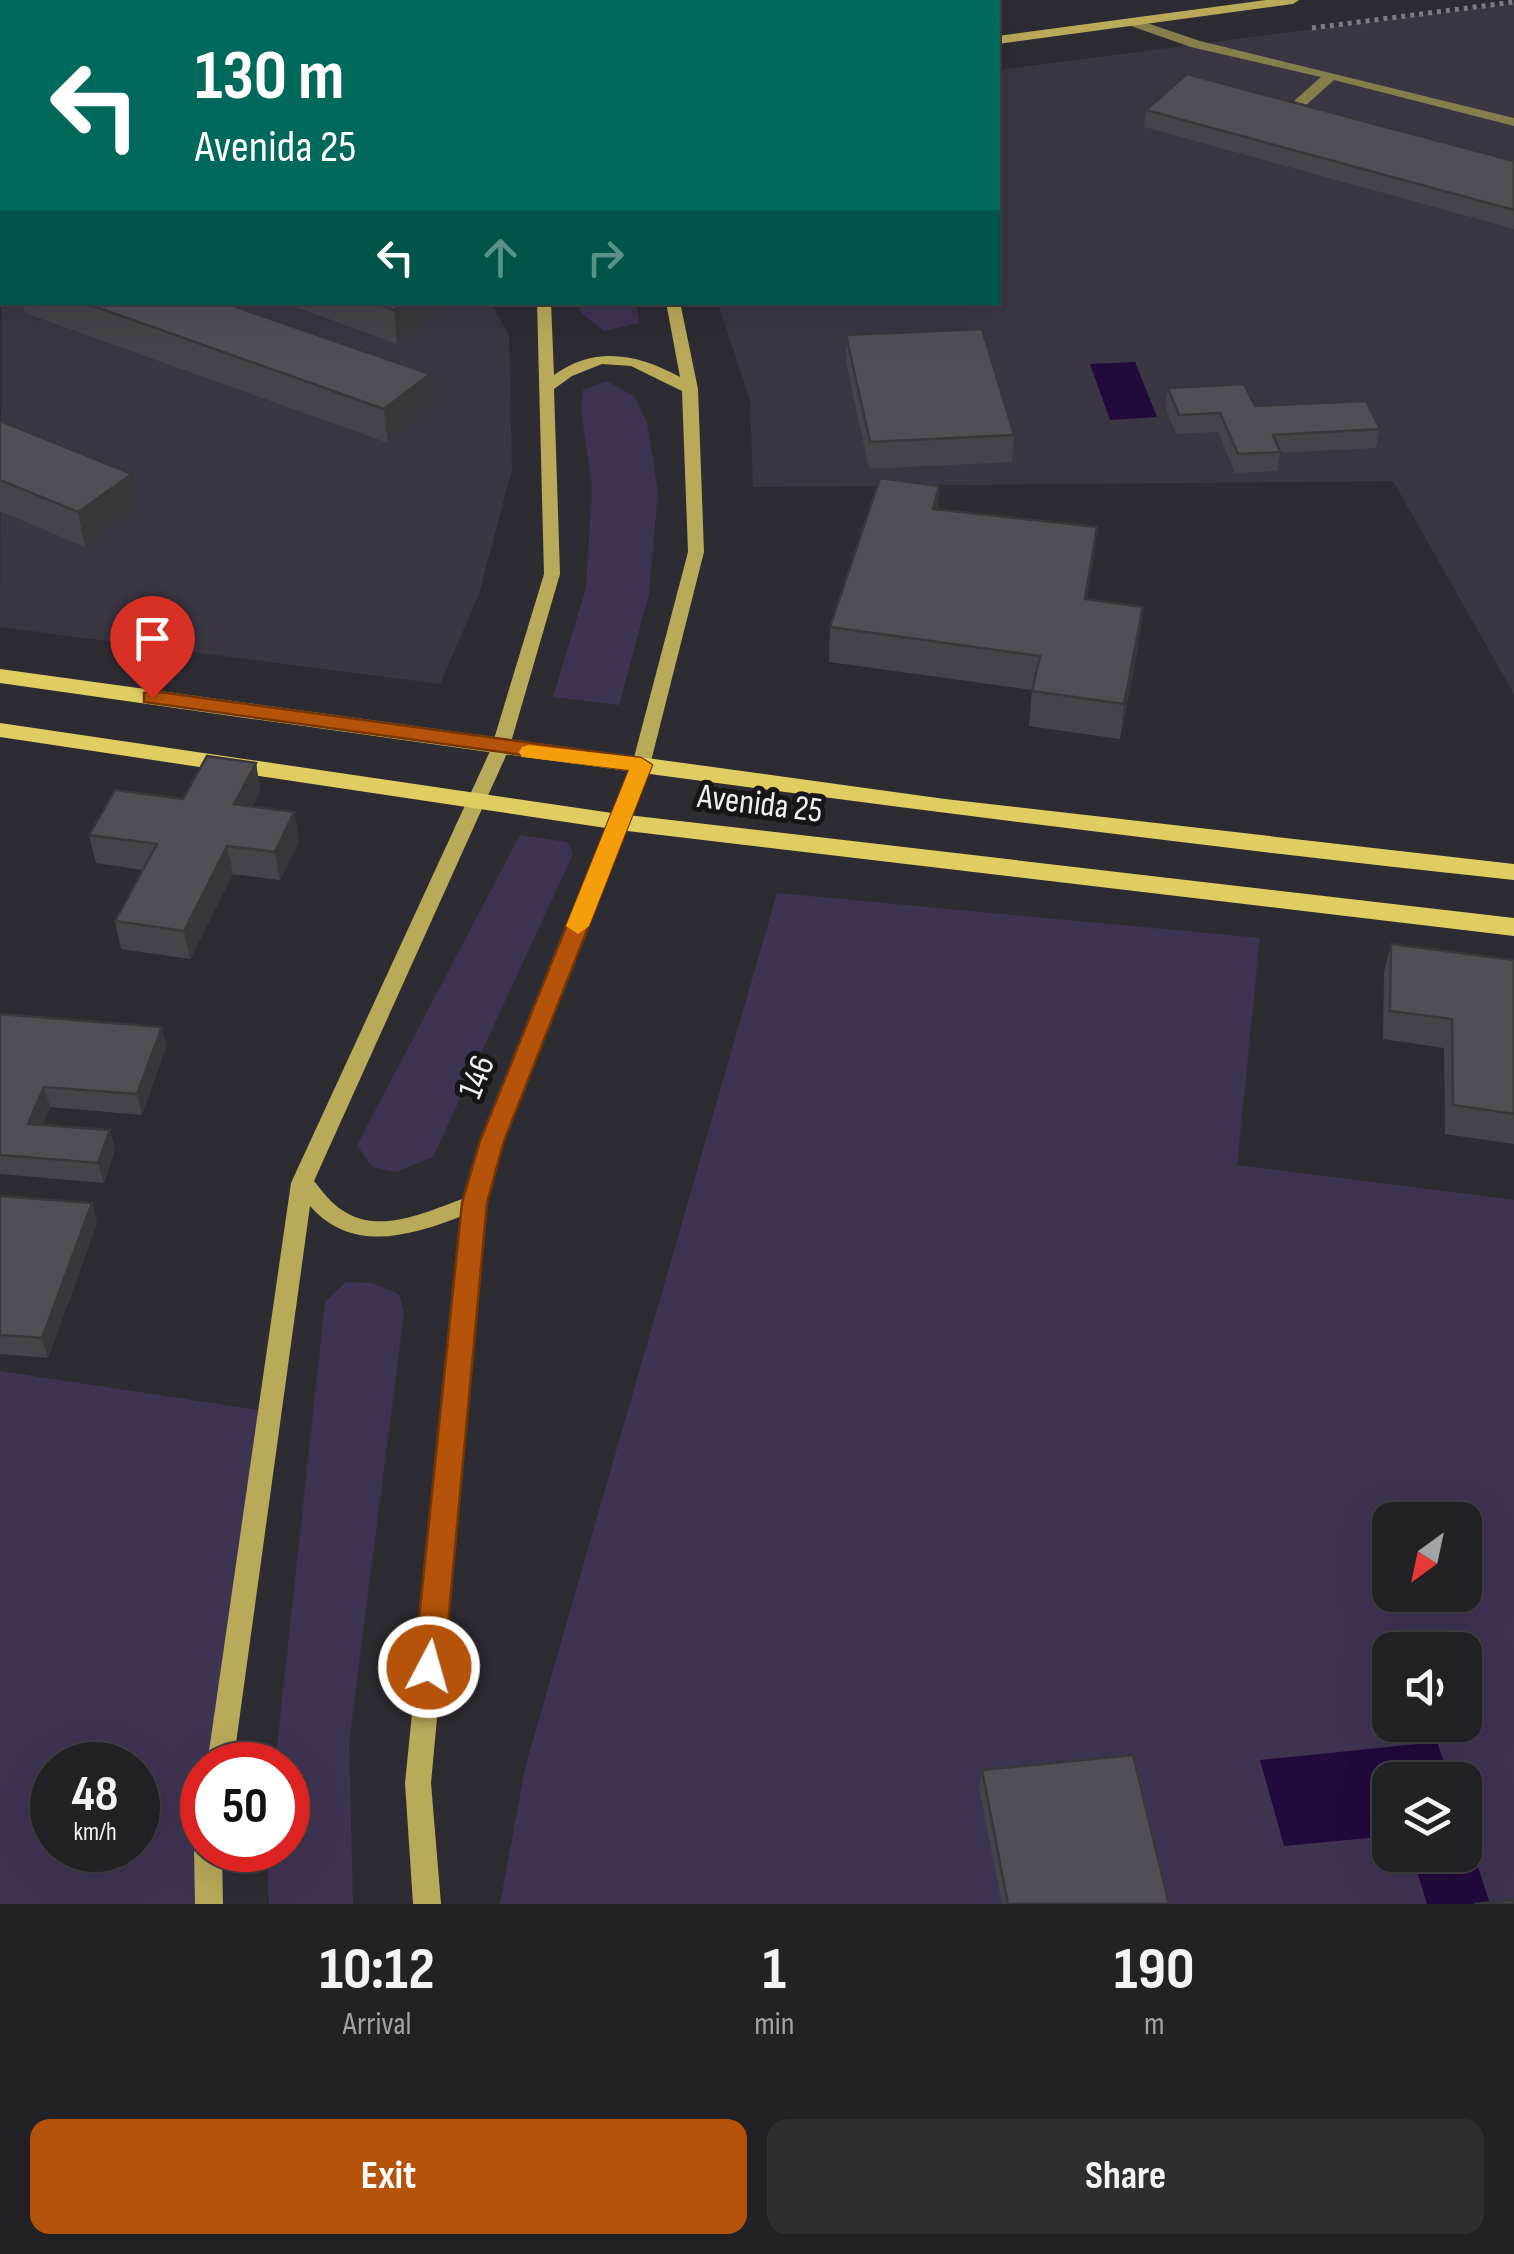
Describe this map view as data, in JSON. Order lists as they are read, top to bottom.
{
  "streets": {
    "main road": ["Avenida 25", "146"]
  },
  "crossings": [
    ["Avenida 25", "146"]
  ],
  "north": "bottom left",
  "page": {
    "turn": ["130 m", "Avenida 25"],
    "speed": "48 km/h",
    "limit": "50",
    "eta": [
      "10:12",
      "Arrival",
      "1",
      "min",
      "190",
      "m"
    ],
    "buttons": ["Exit", "Share"]
  }
}
